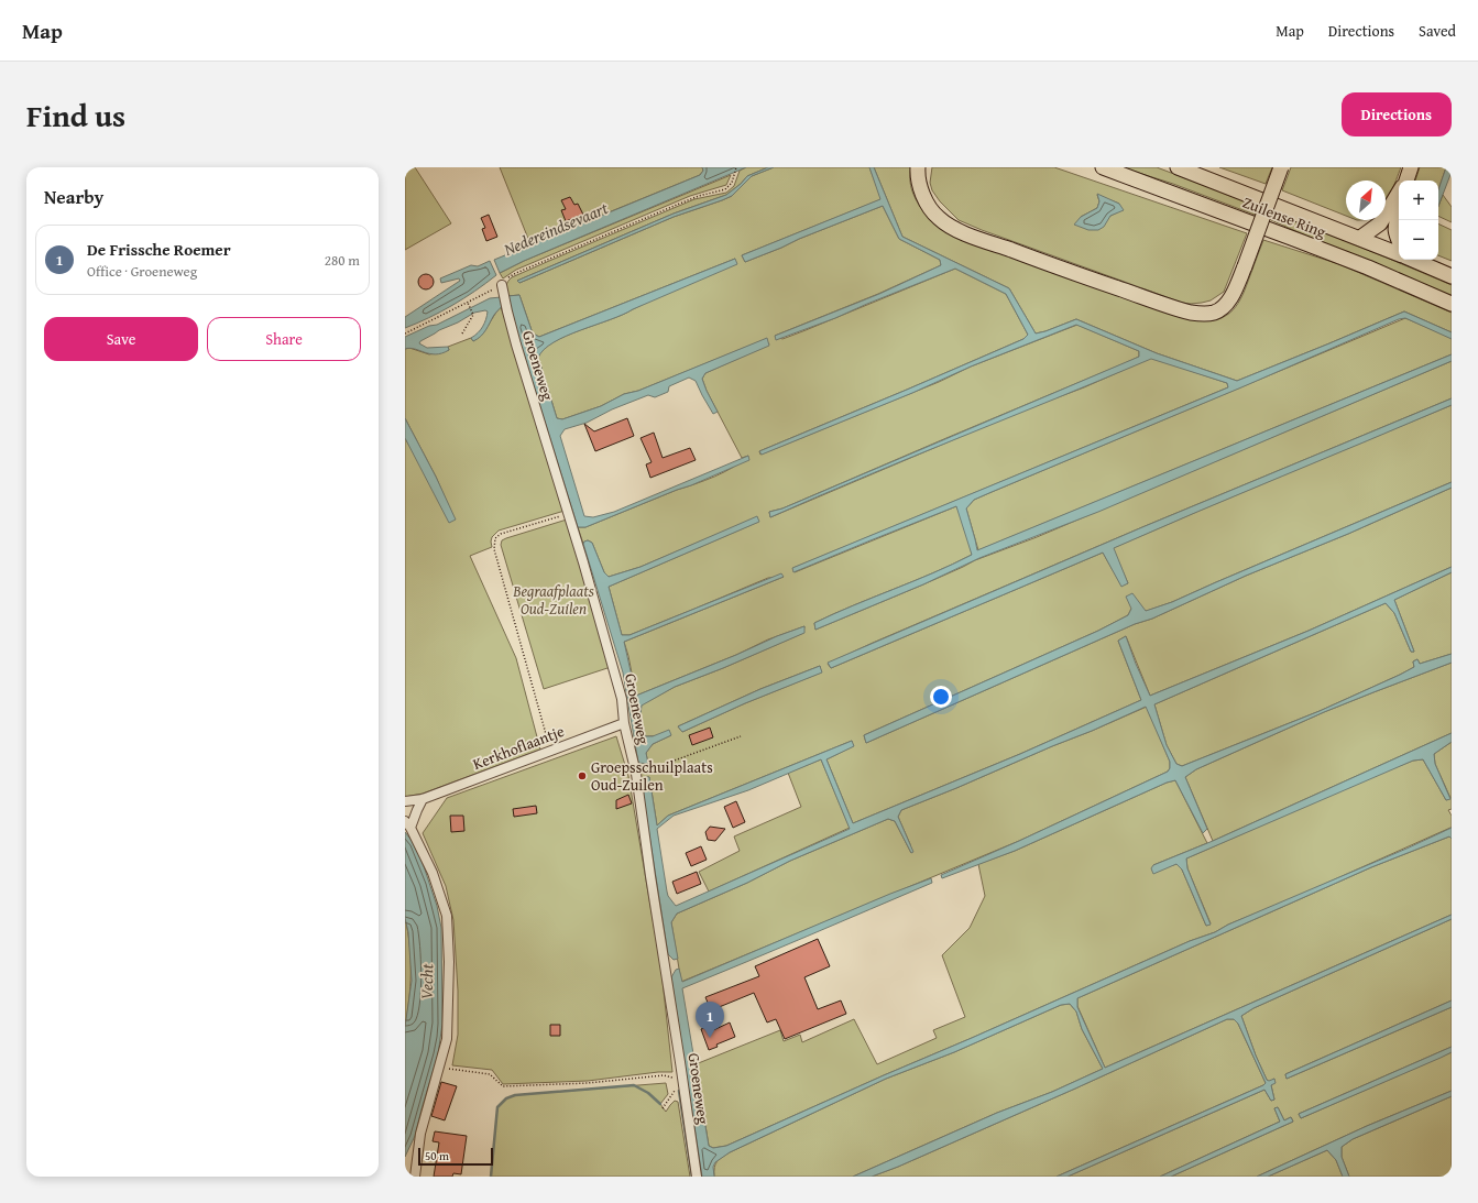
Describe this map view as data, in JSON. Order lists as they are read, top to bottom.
{
  "streets": {
    "main road": ["Zuilense Ring"],
    "street": ["Groeneweg", "Kerkhoflaantje"]
  },
  "crossings": [
    ["Groeneweg", "Kerkhoflaantje"]
  ],
  "water": ["Nedereindsevaart", "Vecht"],
  "parks": ["Begraafplaats Oud-Zuilen"],
  "places": ["Groepsschuilplaats Oud-Zuilen"],
  "scale_bar": "50 m",
  "north": "top right",
  "page": {
    "header": "Map",
    "nav": ["Map", "Directions", "Saved"],
    "title": "Find us",
    "buttons": [
      "Directions",
      ["Save", "Share"]
    ],
    "heading": "Nearby",
    "map_buttons": ["+", "−"],
    "list": [
      {
        "mark": "1",
        "name": "De Frissche Roemer",
        "note": "Office · Groeneweg",
        "value": "280 m"
      }
    ],
    "pins": "1",
    "scale": "50 m"
  }
}
